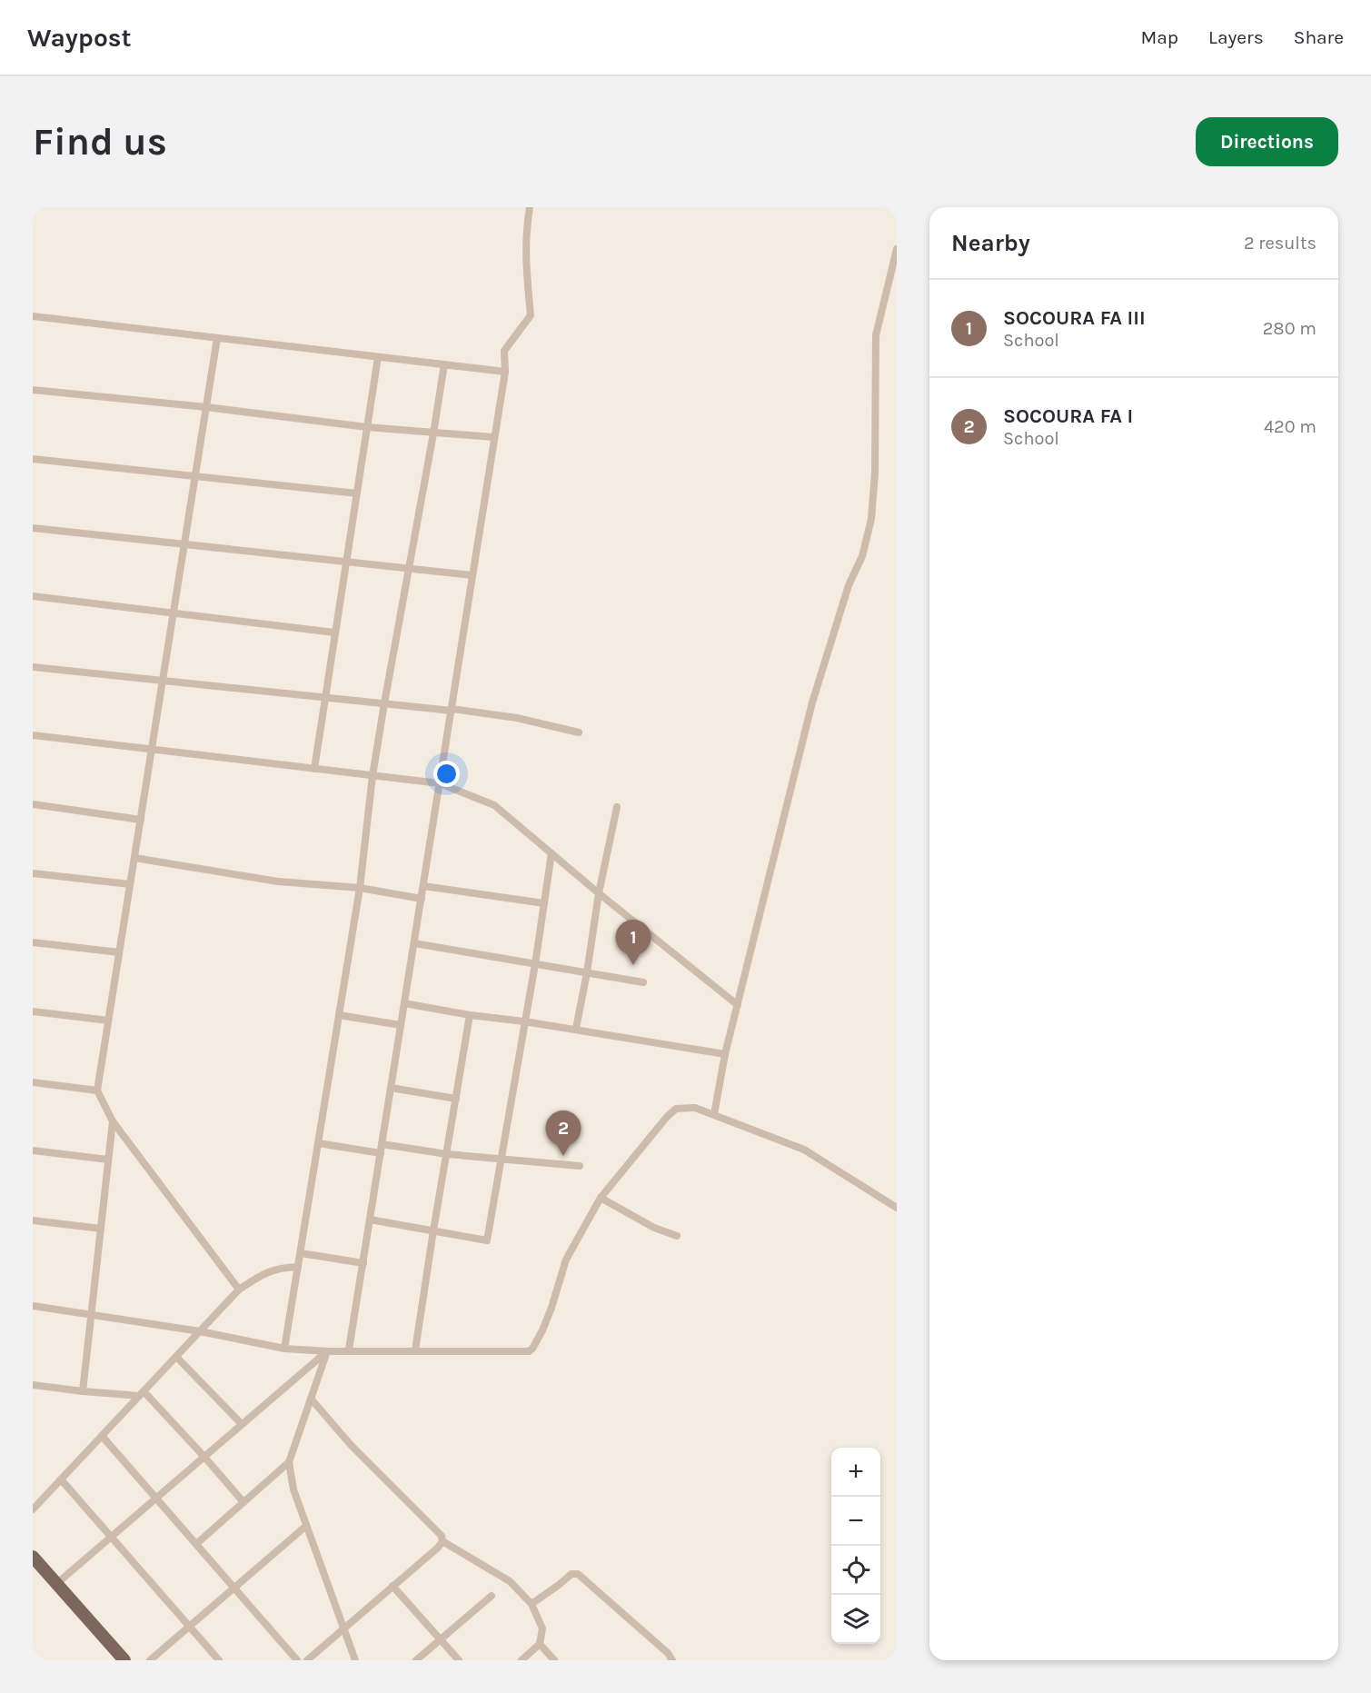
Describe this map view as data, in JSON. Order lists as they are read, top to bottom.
{
  "page": {
    "header": "Waypost",
    "nav": ["Map", "Layers", "Share"],
    "buttons": "Directions",
    "title": "Find us",
    "heading": ["Nearby", "2 results"],
    "list": [
      {
        "mark": "1",
        "name": "SOCOURA FA III",
        "note": "School",
        "value": "280 m"
      },
      {
        "mark": "2",
        "name": "SOCOURA FA I",
        "note": "School",
        "value": "420 m"
      }
    ],
    "pins": ["1", "2"],
    "map_buttons": ["+", "−"]
  }
}
